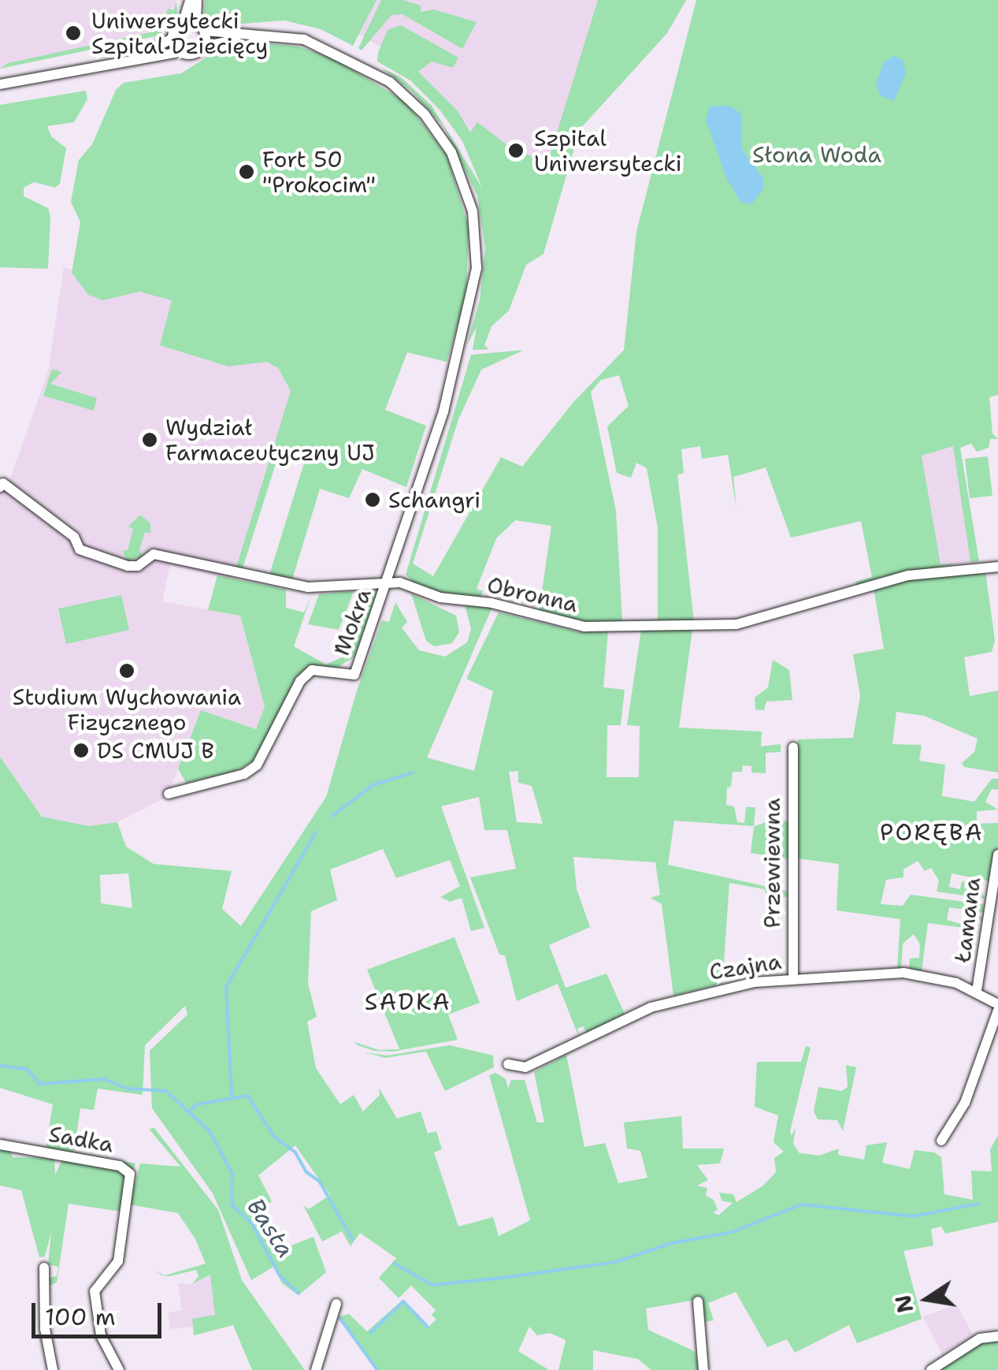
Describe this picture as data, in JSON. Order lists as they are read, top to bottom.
{
  "streets": {
    "street": [
      "Obronna",
      "Mokra",
      "Przewiewna",
      "Łamana",
      "Czajna",
      "Sadka"
    ]
  },
  "crossings": [
    ["Obronna", "Mokra"],
    ["Przewiewna", "Czajna"],
    ["Łamana", "Czajna"]
  ],
  "districts": ["PORĘBA", "SADKA"],
  "water": ["Basta"],
  "parks": ["Słona Woda"],
  "places": [
    "Uniwersytecki Szpital Dziecięcy",
    "Szpital Uniwersytecki",
    "Fort 50 \"Prokocim\"",
    "Wydział Farmaceutyczny UJ",
    "Schangri",
    "Studium Wychowania Fizycznego",
    "DS CMUJ B"
  ],
  "scale_bar": "100 m",
  "north": "left"
}
